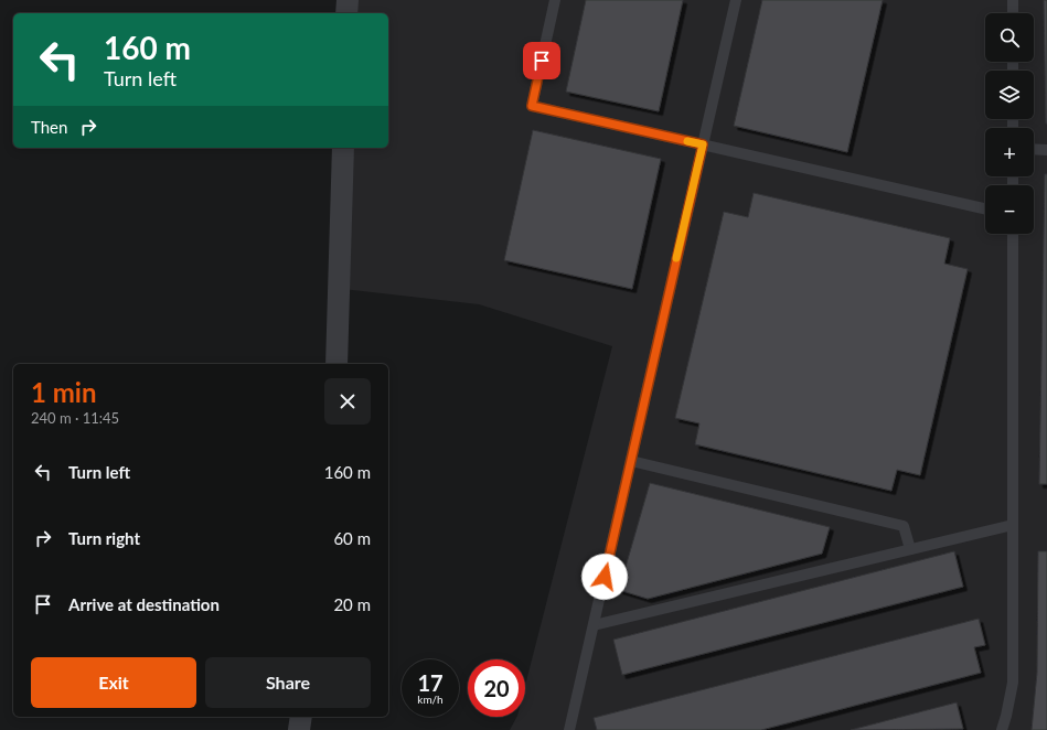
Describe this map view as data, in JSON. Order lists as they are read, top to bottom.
{
  "page": {
    "map_buttons": ["+", "−"],
    "turn": ["160 m", "Turn left"],
    "then": "Then",
    "heading": ["1 min", "240 m · 11:45"],
    "list": [
      {
        "name": "Turn left",
        "value": "160 m"
      },
      {
        "name": "Turn right",
        "value": "60 m"
      },
      {
        "name": "Arrive at destination",
        "value": "20 m"
      }
    ],
    "buttons": ["Exit", "Share"],
    "speed": "17 km/h",
    "limit": "20"
  }
}
